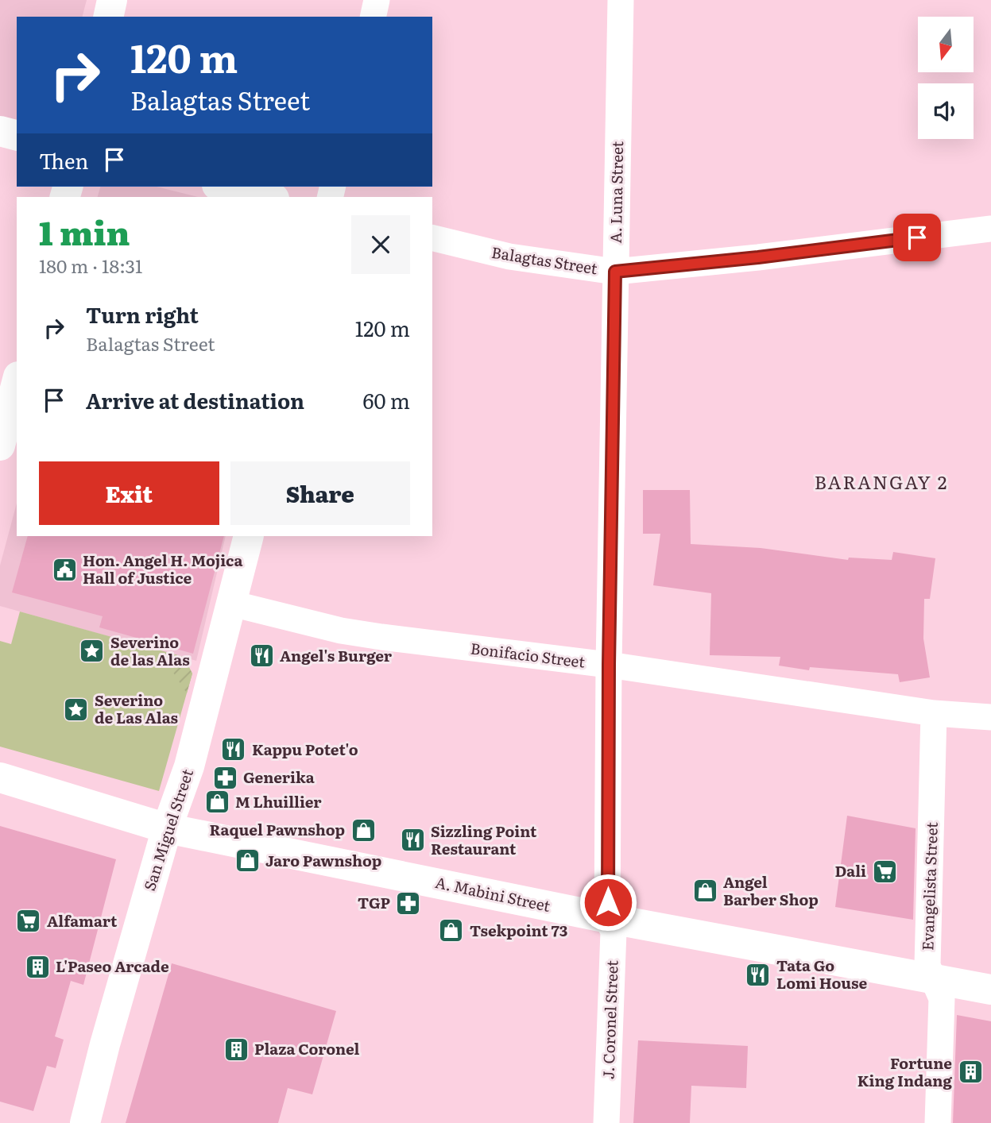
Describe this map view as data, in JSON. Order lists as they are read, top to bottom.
{
  "streets": {
    "main road": ["San Miguel Street", "A. Mabini Street"],
    "street": [
      "A. Luna Street",
      "Balagtas Street",
      "Bonifacio Street",
      "Evangelista Street",
      "J. Coronel Street"
    ]
  },
  "crossings": [
    ["A. Luna Street", "Balagtas Street"],
    ["A. Luna Street", "Bonifacio Street"],
    ["A. Luna Street", "A. Mabini Street"],
    ["A. Luna Street", "J. Coronel Street"],
    ["Bonifacio Street", "San Miguel Street"],
    ["Bonifacio Street", "Evangelista Street"],
    ["San Miguel Street", "A. Mabini Street"],
    ["Evangelista Street", "A. Mabini Street"],
    ["A. Mabini Street", "J. Coronel Street"]
  ],
  "districts": ["BARANGAY 2"],
  "places": {
    "public building": ["Hon. Angel H. Mojica Hall of Justice"],
    "place": ["Severino de las Alas", "Severino de Las Alas"],
    "restaurant": [
      "Angel's Burger",
      "Kappu Potet'o",
      "Sizzling Point Restaurant",
      "Tata Go Lomi House"
    ],
    "pharmacy": ["Generika", "TGP"],
    "shop": [
      "M Lhuillier",
      "Raquel Pawnshop",
      "Jaro Pawnshop",
      "Angel Barber Shop",
      "Tsekpoint 73"
    ],
    "supermarket": ["Dali", "Alfamart"],
    "building": ["L'Paseo Arcade", "Plaza Coronel", "Fortune King Indang"]
  },
  "north": "bottom",
  "page": {
    "turn": ["120 m", "Balagtas Street"],
    "then": "Then",
    "heading": ["1 min", "180 m · 18:31"],
    "list": [
      {
        "name": "Turn right",
        "note": "Balagtas Street",
        "value": "120 m"
      },
      {
        "name": "Arrive at destination",
        "value": "60 m"
      }
    ],
    "buttons": ["Exit", "Share"]
  }
}
